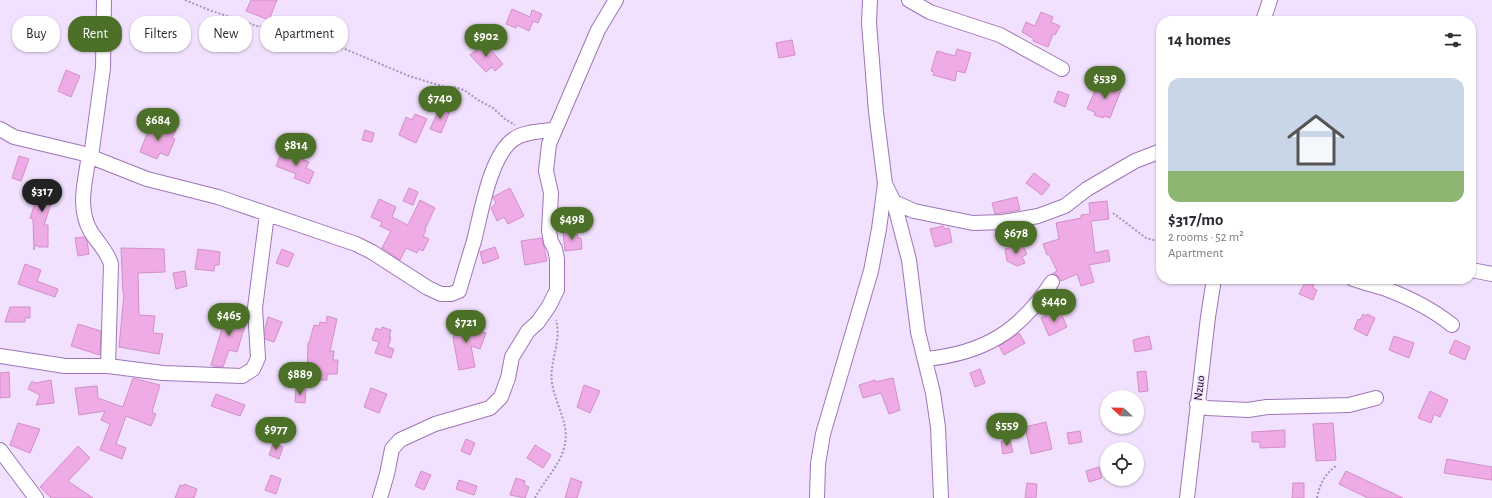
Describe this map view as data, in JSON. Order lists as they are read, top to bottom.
{
  "streets": {
    "street": ["Nzuo"]
  },
  "north": "left",
  "page": {
    "chip": [
      "Buy",
      "Rent",
      "Filters",
      "New",
      "Apartment"
    ],
    "heading": "14 homes",
    "price": [
      "$902",
      "$539",
      "$740",
      "$684",
      "$814",
      "$317",
      "$498",
      "$678",
      "$440",
      "$465",
      "$721",
      "$889",
      "$559",
      "$977"
    ],
    "list": [
      {
        "name": "$317/mo",
        "note": "2 rooms · 52 m² · Apartment"
      }
    ]
  }
}
